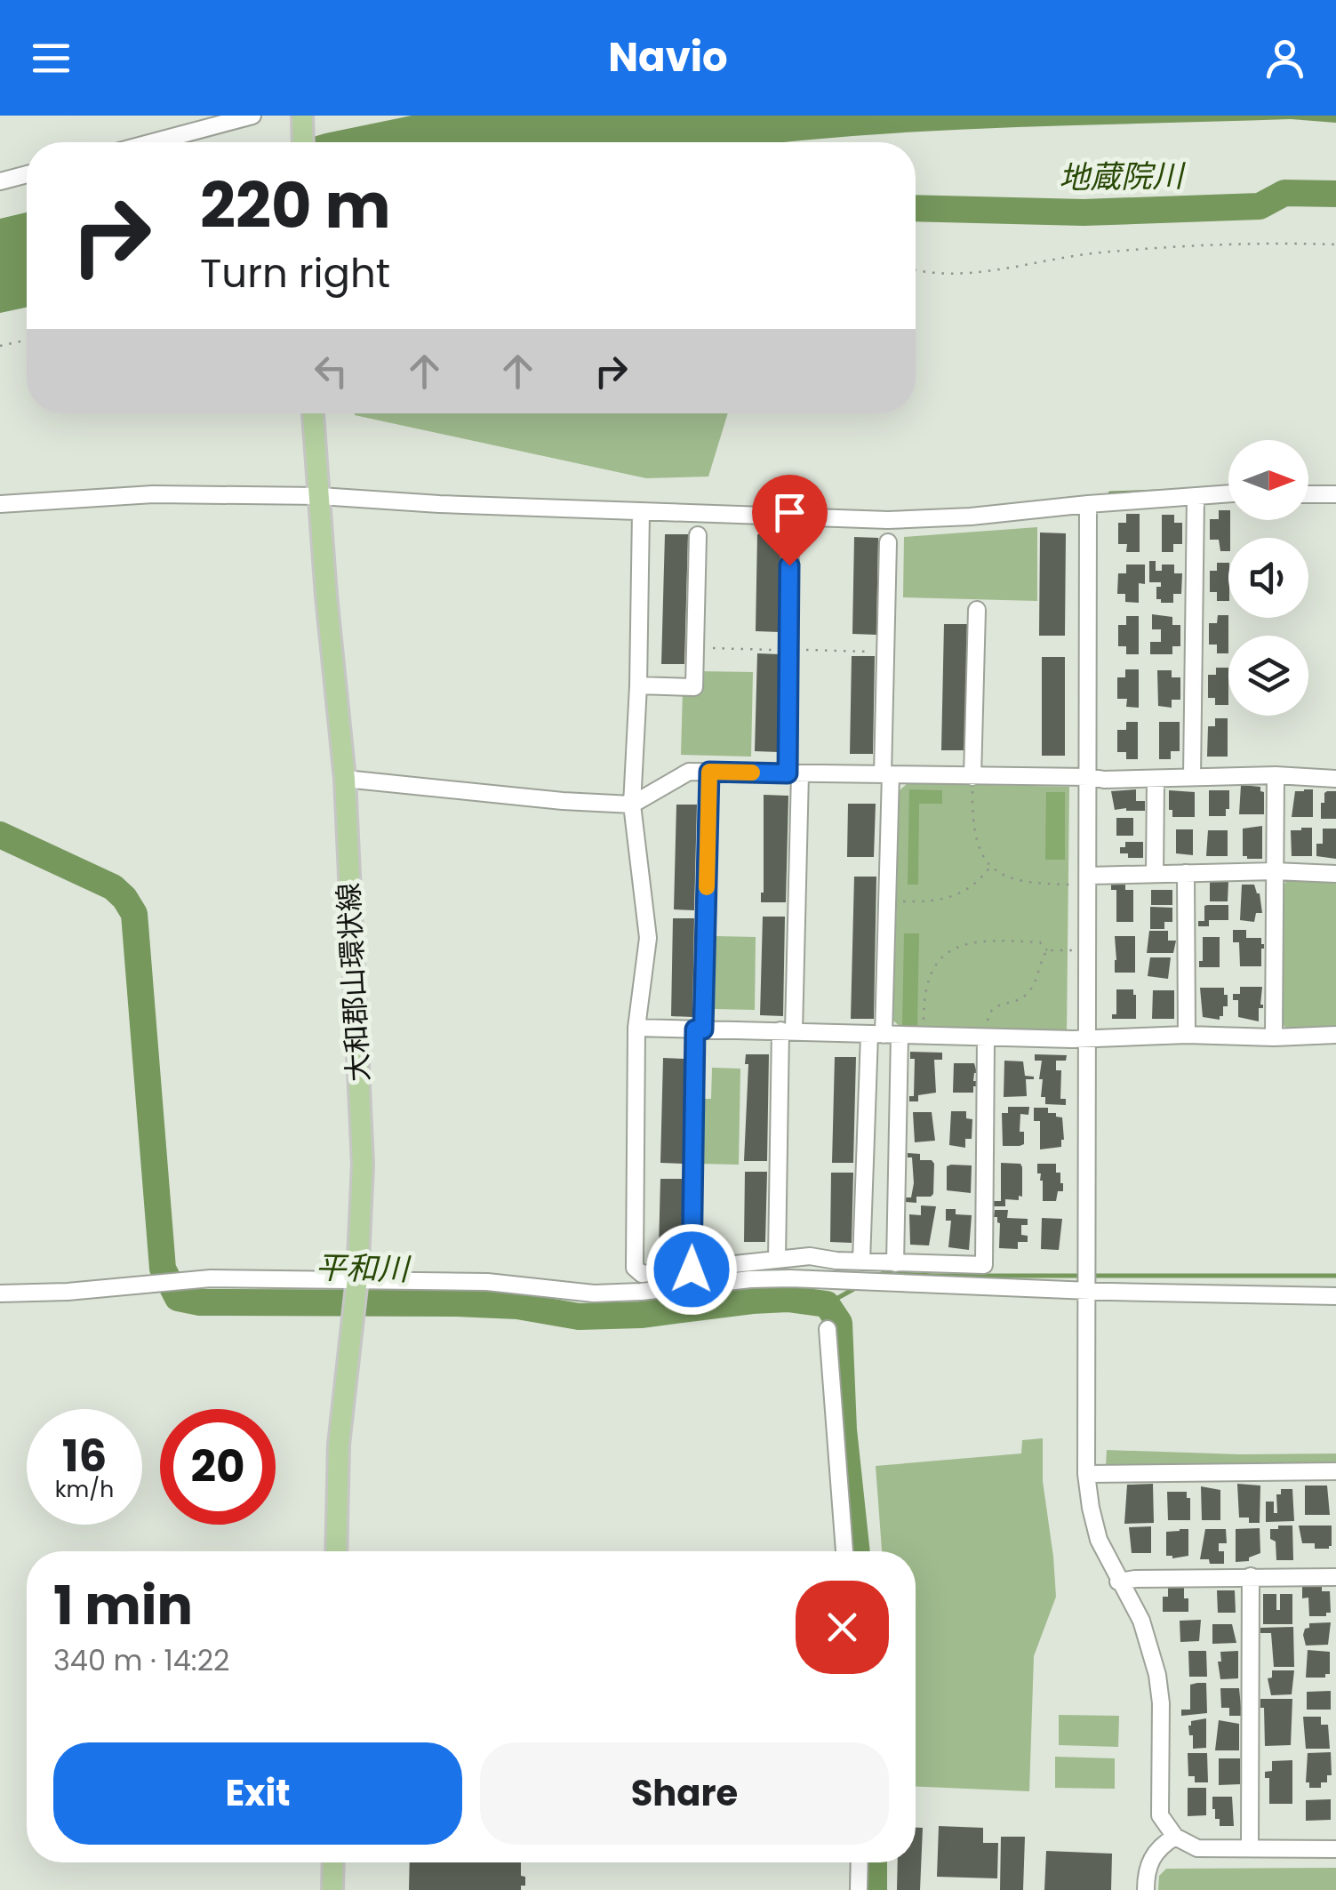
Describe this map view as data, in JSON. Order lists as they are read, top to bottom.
{
  "streets": {
    "main road": ["大和郡山環状線"]
  },
  "water": ["地蔵院川", "平和川"],
  "north": "right",
  "page": {
    "header": "Navio",
    "turn": ["220 m", "Turn right"],
    "speed": "16 km/h",
    "limit": "20",
    "heading": ["1 min", "340 m · 14:22"],
    "buttons": ["Exit", "Share"]
  }
}
